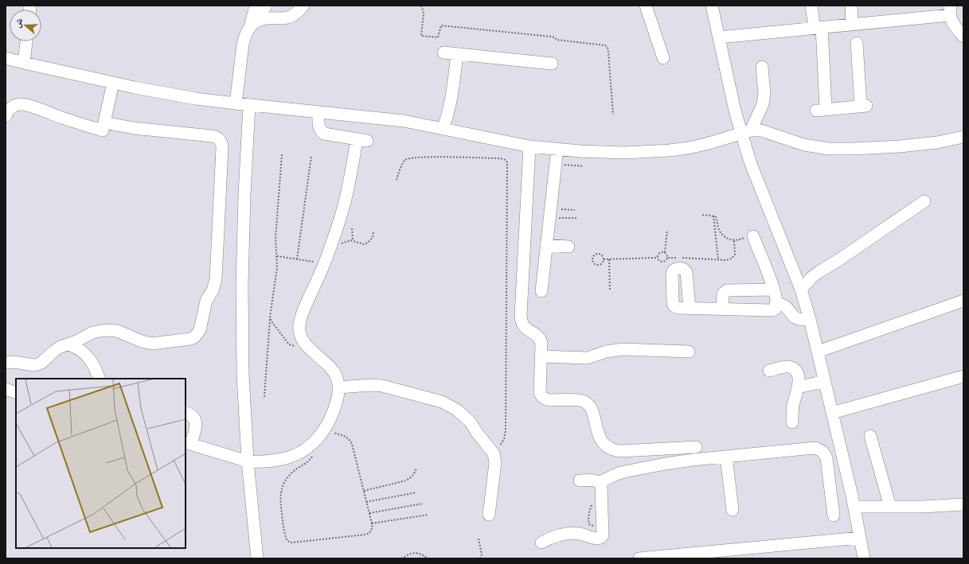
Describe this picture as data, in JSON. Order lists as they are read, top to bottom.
{
  "north": "left"
}
